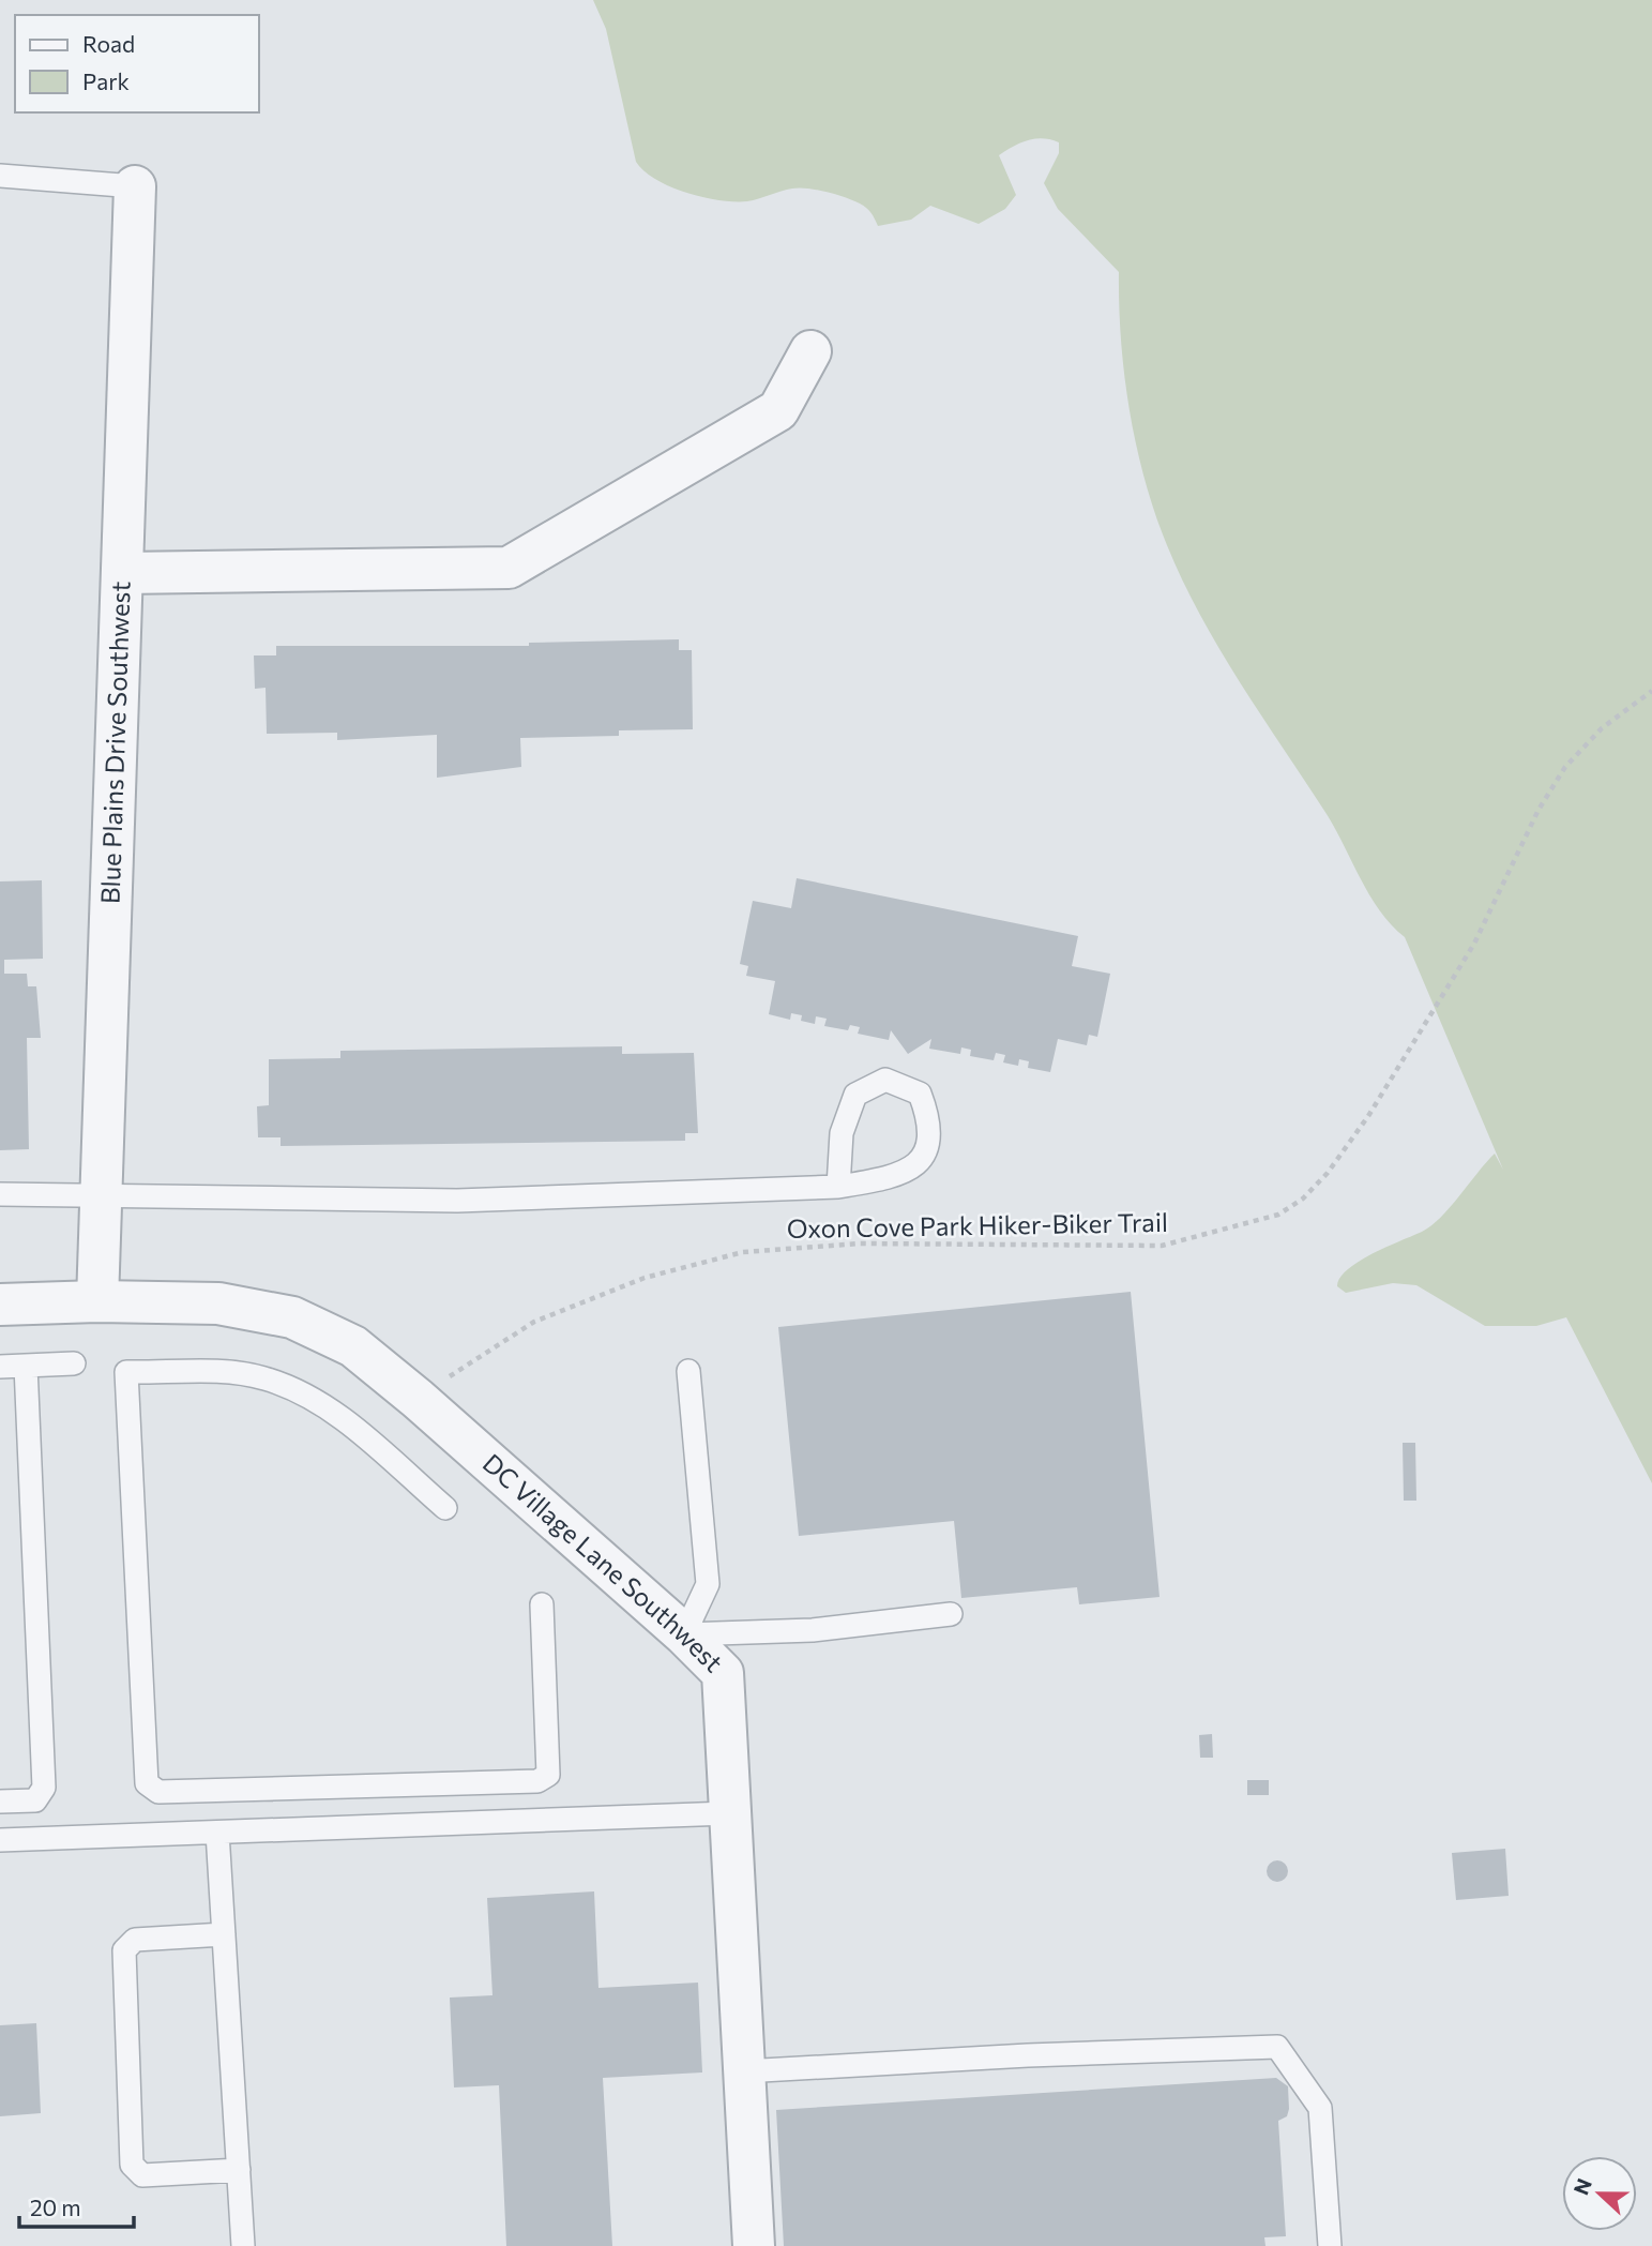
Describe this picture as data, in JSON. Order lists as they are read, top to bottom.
{
  "streets": {
    "street": ["Blue Plains Drive Southwest", "DC Village Lane Southwest"],
    "path": ["Oxon Cove Park Hiker-Biker Trail"]
  },
  "crossings": [
    ["Blue Plains Drive Southwest", "DC Village Lane Southwest"],
    ["Oxon Cove Park Hiker-Biker Trail", "DC Village Lane Southwest"]
  ],
  "legend": ["Road", "Park"],
  "scale_bar": "20 m",
  "north": "left"
}
